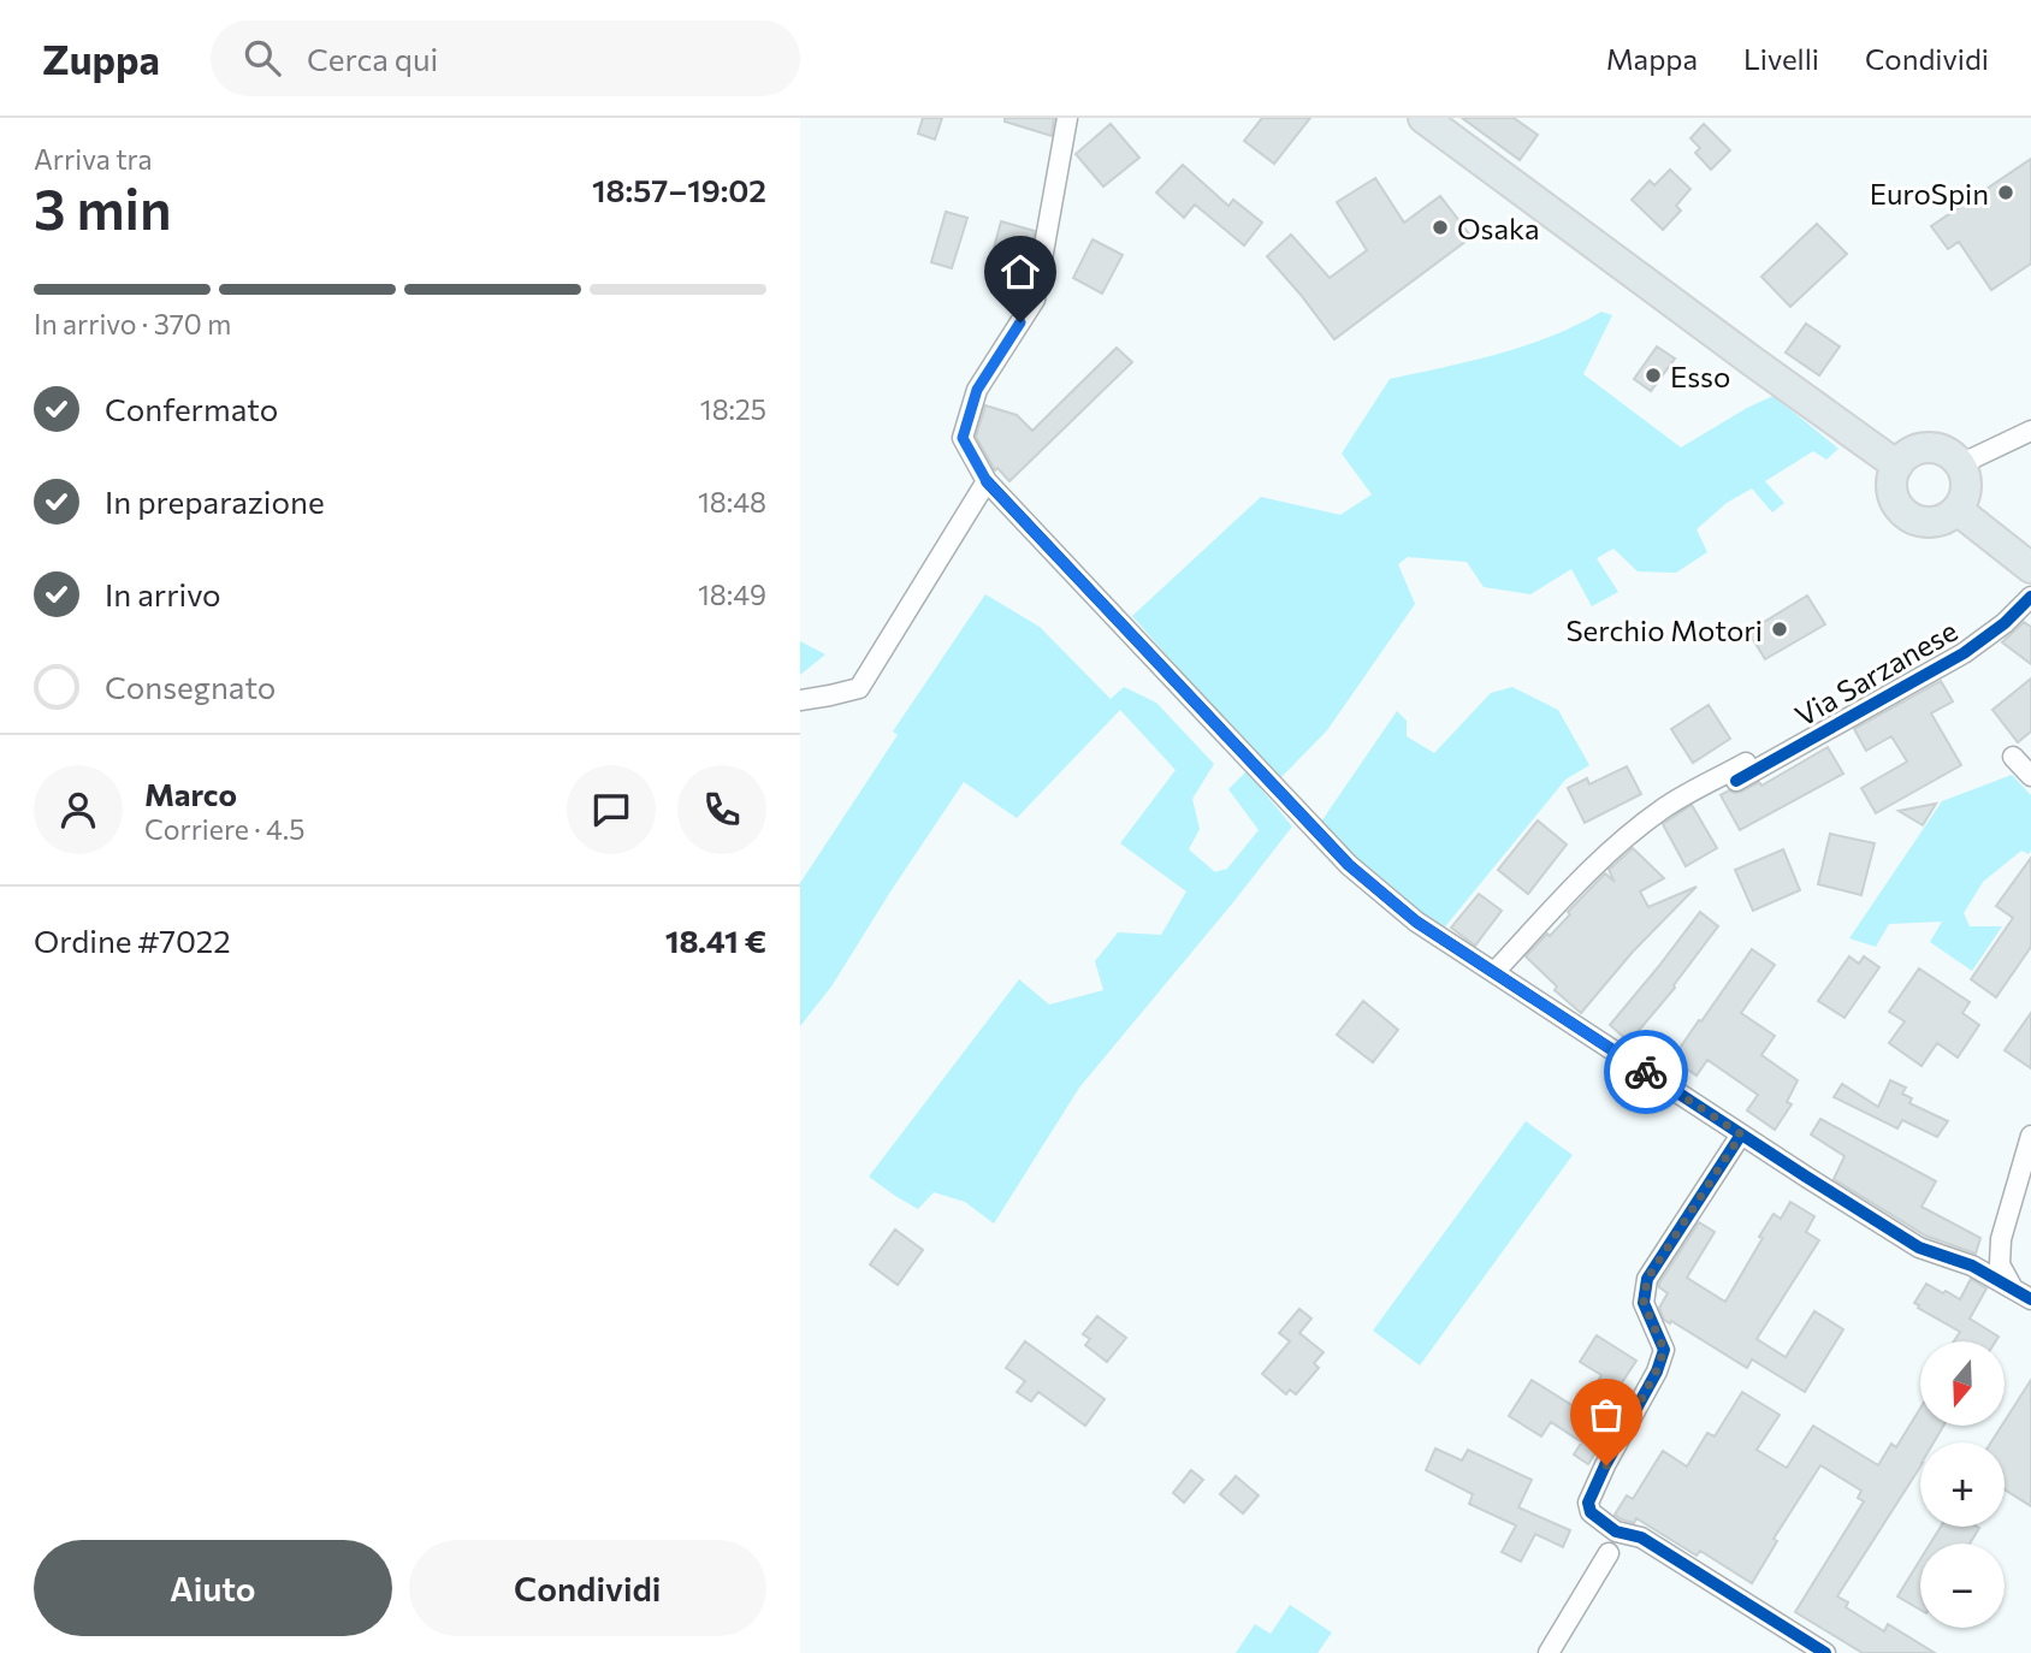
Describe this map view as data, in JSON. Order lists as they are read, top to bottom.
{
  "streets": {
    "street": ["Via Sarzanese"]
  },
  "places": [
    "EuroSpin",
    "Osaka",
    "Esso",
    "Serchio Motori"
  ],
  "north": "bottom",
  "page": {
    "header": "Zuppa",
    "search": "Cerca qui",
    "nav": ["Mappa", "Livelli", "Condividi"],
    "heading": ["3 min", "Arriva tra", "18:57–19:02"],
    "panel": [
      "Marco",
      "Corriere · 4.5",
      "Ordine #7022",
      "18.41 €"
    ],
    "bar": "In arrivo · 370 m",
    "list": [
      ["Confermato", "18:25"],
      ["In preparazione", "18:48"],
      ["In arrivo", "18:49"],
      "Consegnato"
    ],
    "map_buttons": ["+", "−"],
    "buttons": ["Aiuto", "Condividi"]
  }
}
